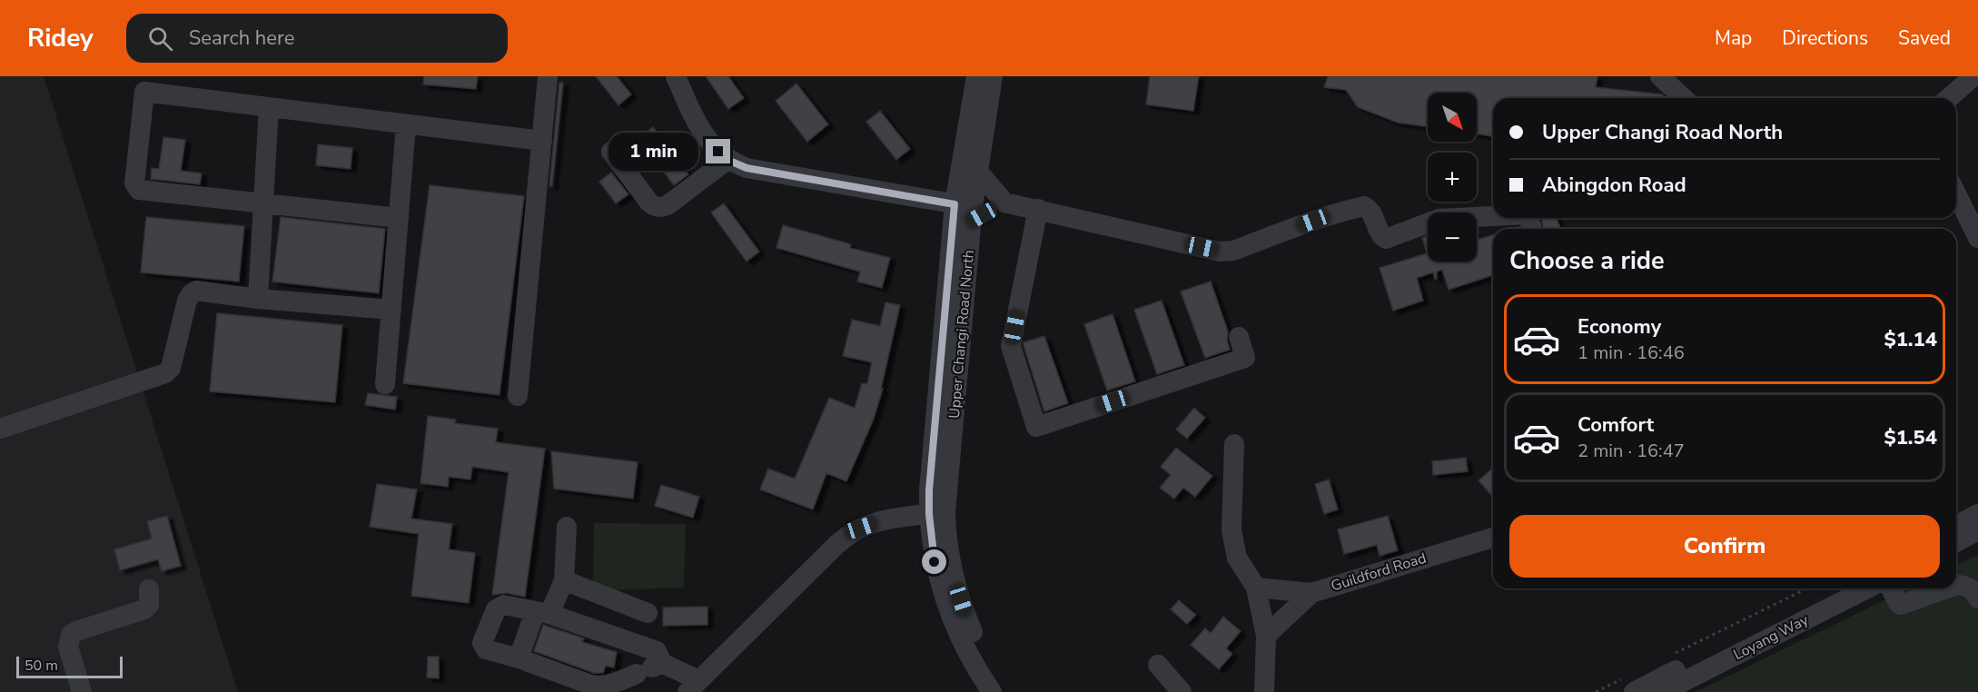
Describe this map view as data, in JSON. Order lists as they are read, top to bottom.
{
  "streets": {
    "street": ["Upper Changi Road North", "Guildford Road", "Loyang Way"]
  },
  "scale_bar": "50 m",
  "north": "bottom right",
  "page": {
    "header": "Ridey",
    "search": "Search here",
    "nav": ["Map", "Directions", "Saved"],
    "map_buttons": ["+", "−"],
    "banner": ["Upper Changi Road North", "Abingdon Road"],
    "bubble": "1 min",
    "heading": "Choose a ride",
    "list": [
      {
        "name": "Economy",
        "note": "1 min · 16:46",
        "value": "$1.14"
      },
      {
        "name": "Comfort",
        "note": "2 min · 16:47",
        "value": "$1.54"
      }
    ],
    "buttons": "Confirm",
    "scale": "50 m"
  }
}
